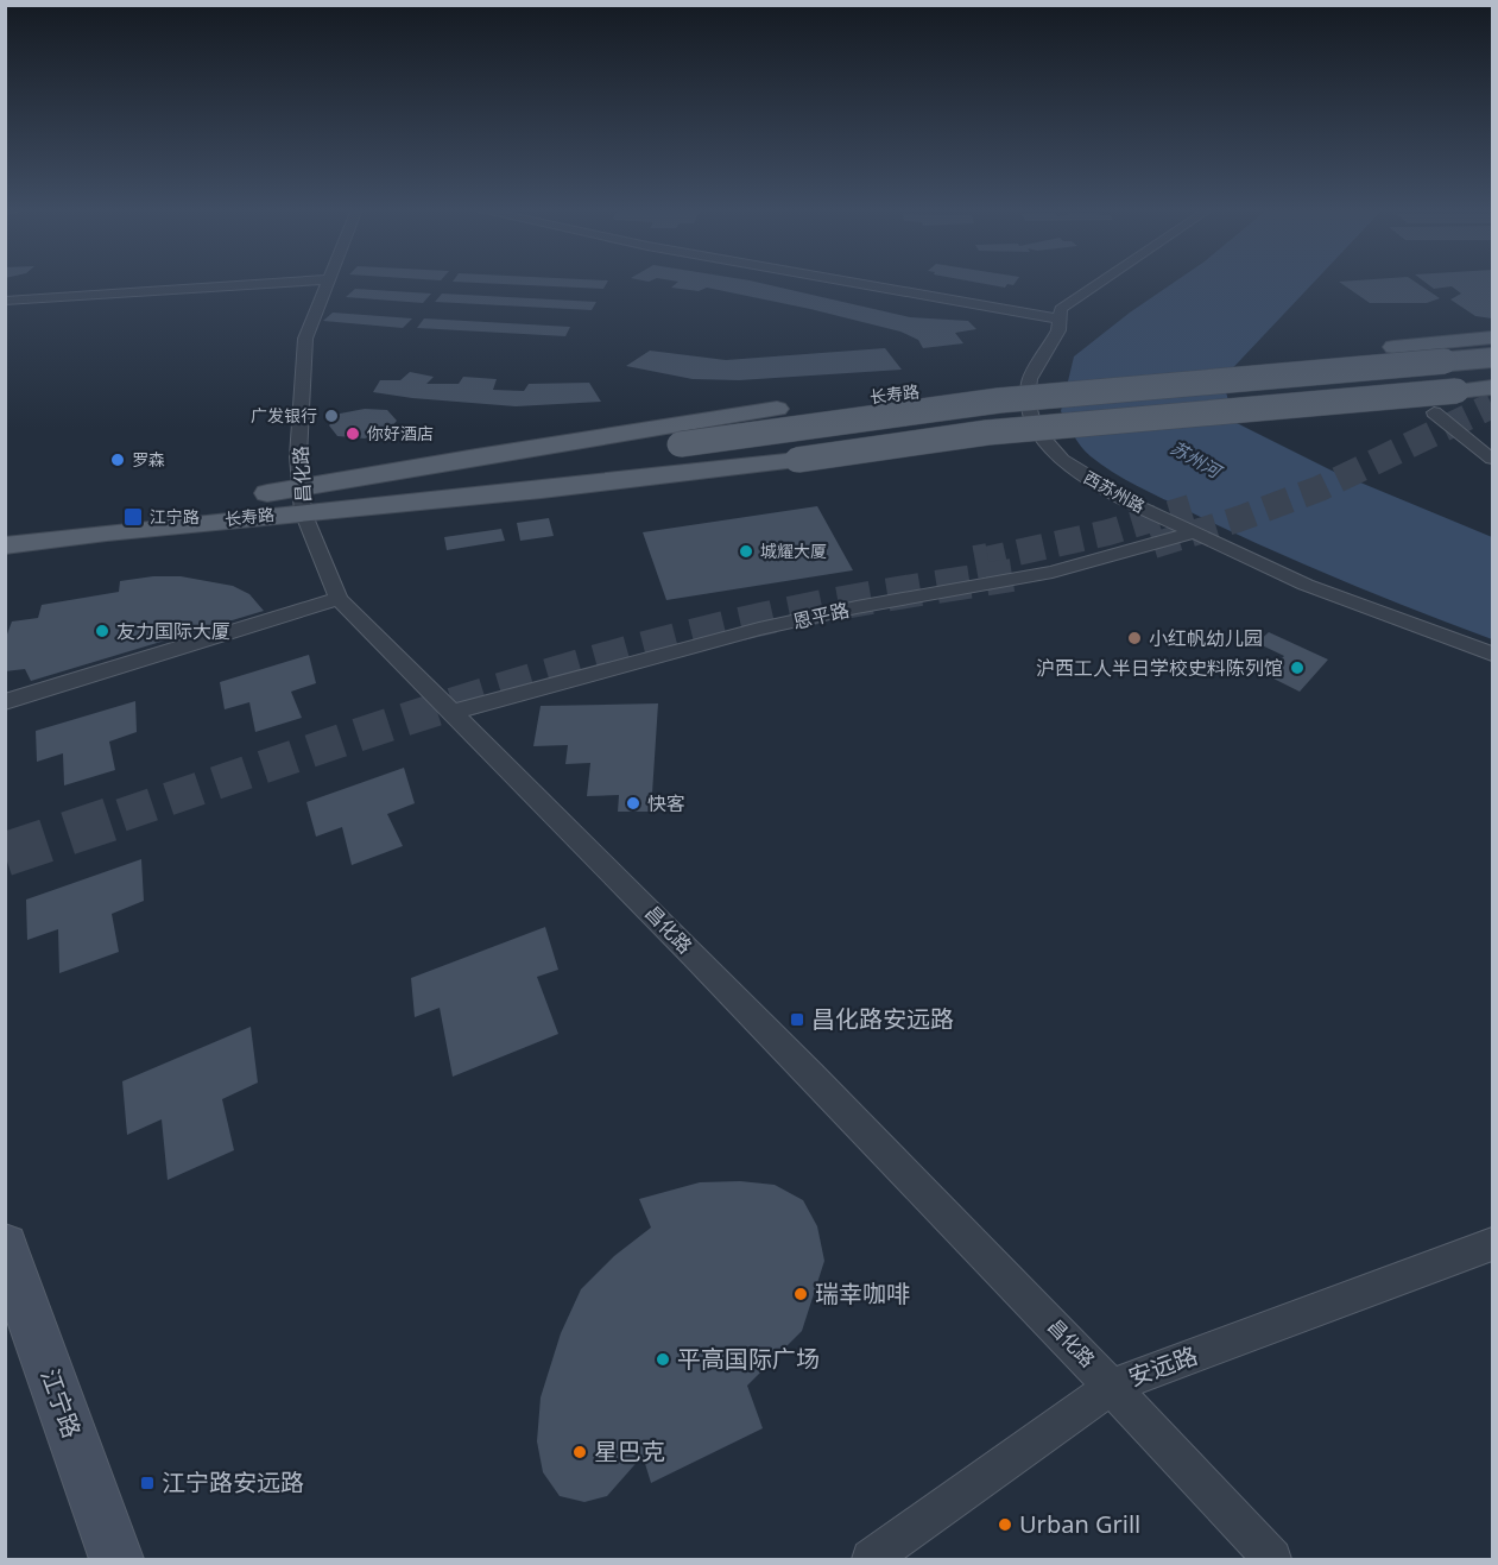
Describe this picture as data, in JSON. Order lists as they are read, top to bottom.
{
  "streets": {
    "main road": ["长寿路", "江宁路"],
    "street": [
      "昌化路",
      "西苏州路",
      "恩平路",
      "安远路"
    ]
  },
  "crossings": [
    ["长寿路", "昌化路"],
    ["昌化路", "恩平路"],
    ["昌化路", "安远路"],
    ["西苏州路", "恩平路"]
  ],
  "water": ["苏州河"],
  "places": {
    "other": [
      "广发银行",
      "你好酒店",
      "罗森",
      "城耀大厦",
      "友力国际大厦",
      "小红帆幼儿园",
      "沪西工人半日学校史料陈列馆",
      "快客",
      "瑞幸咖啡",
      "平高国际广场",
      "星巴克",
      "Urban Grill"
    ],
    "transit": ["江宁路", "昌化路安远路", "江宁路安远路"]
  }
}
